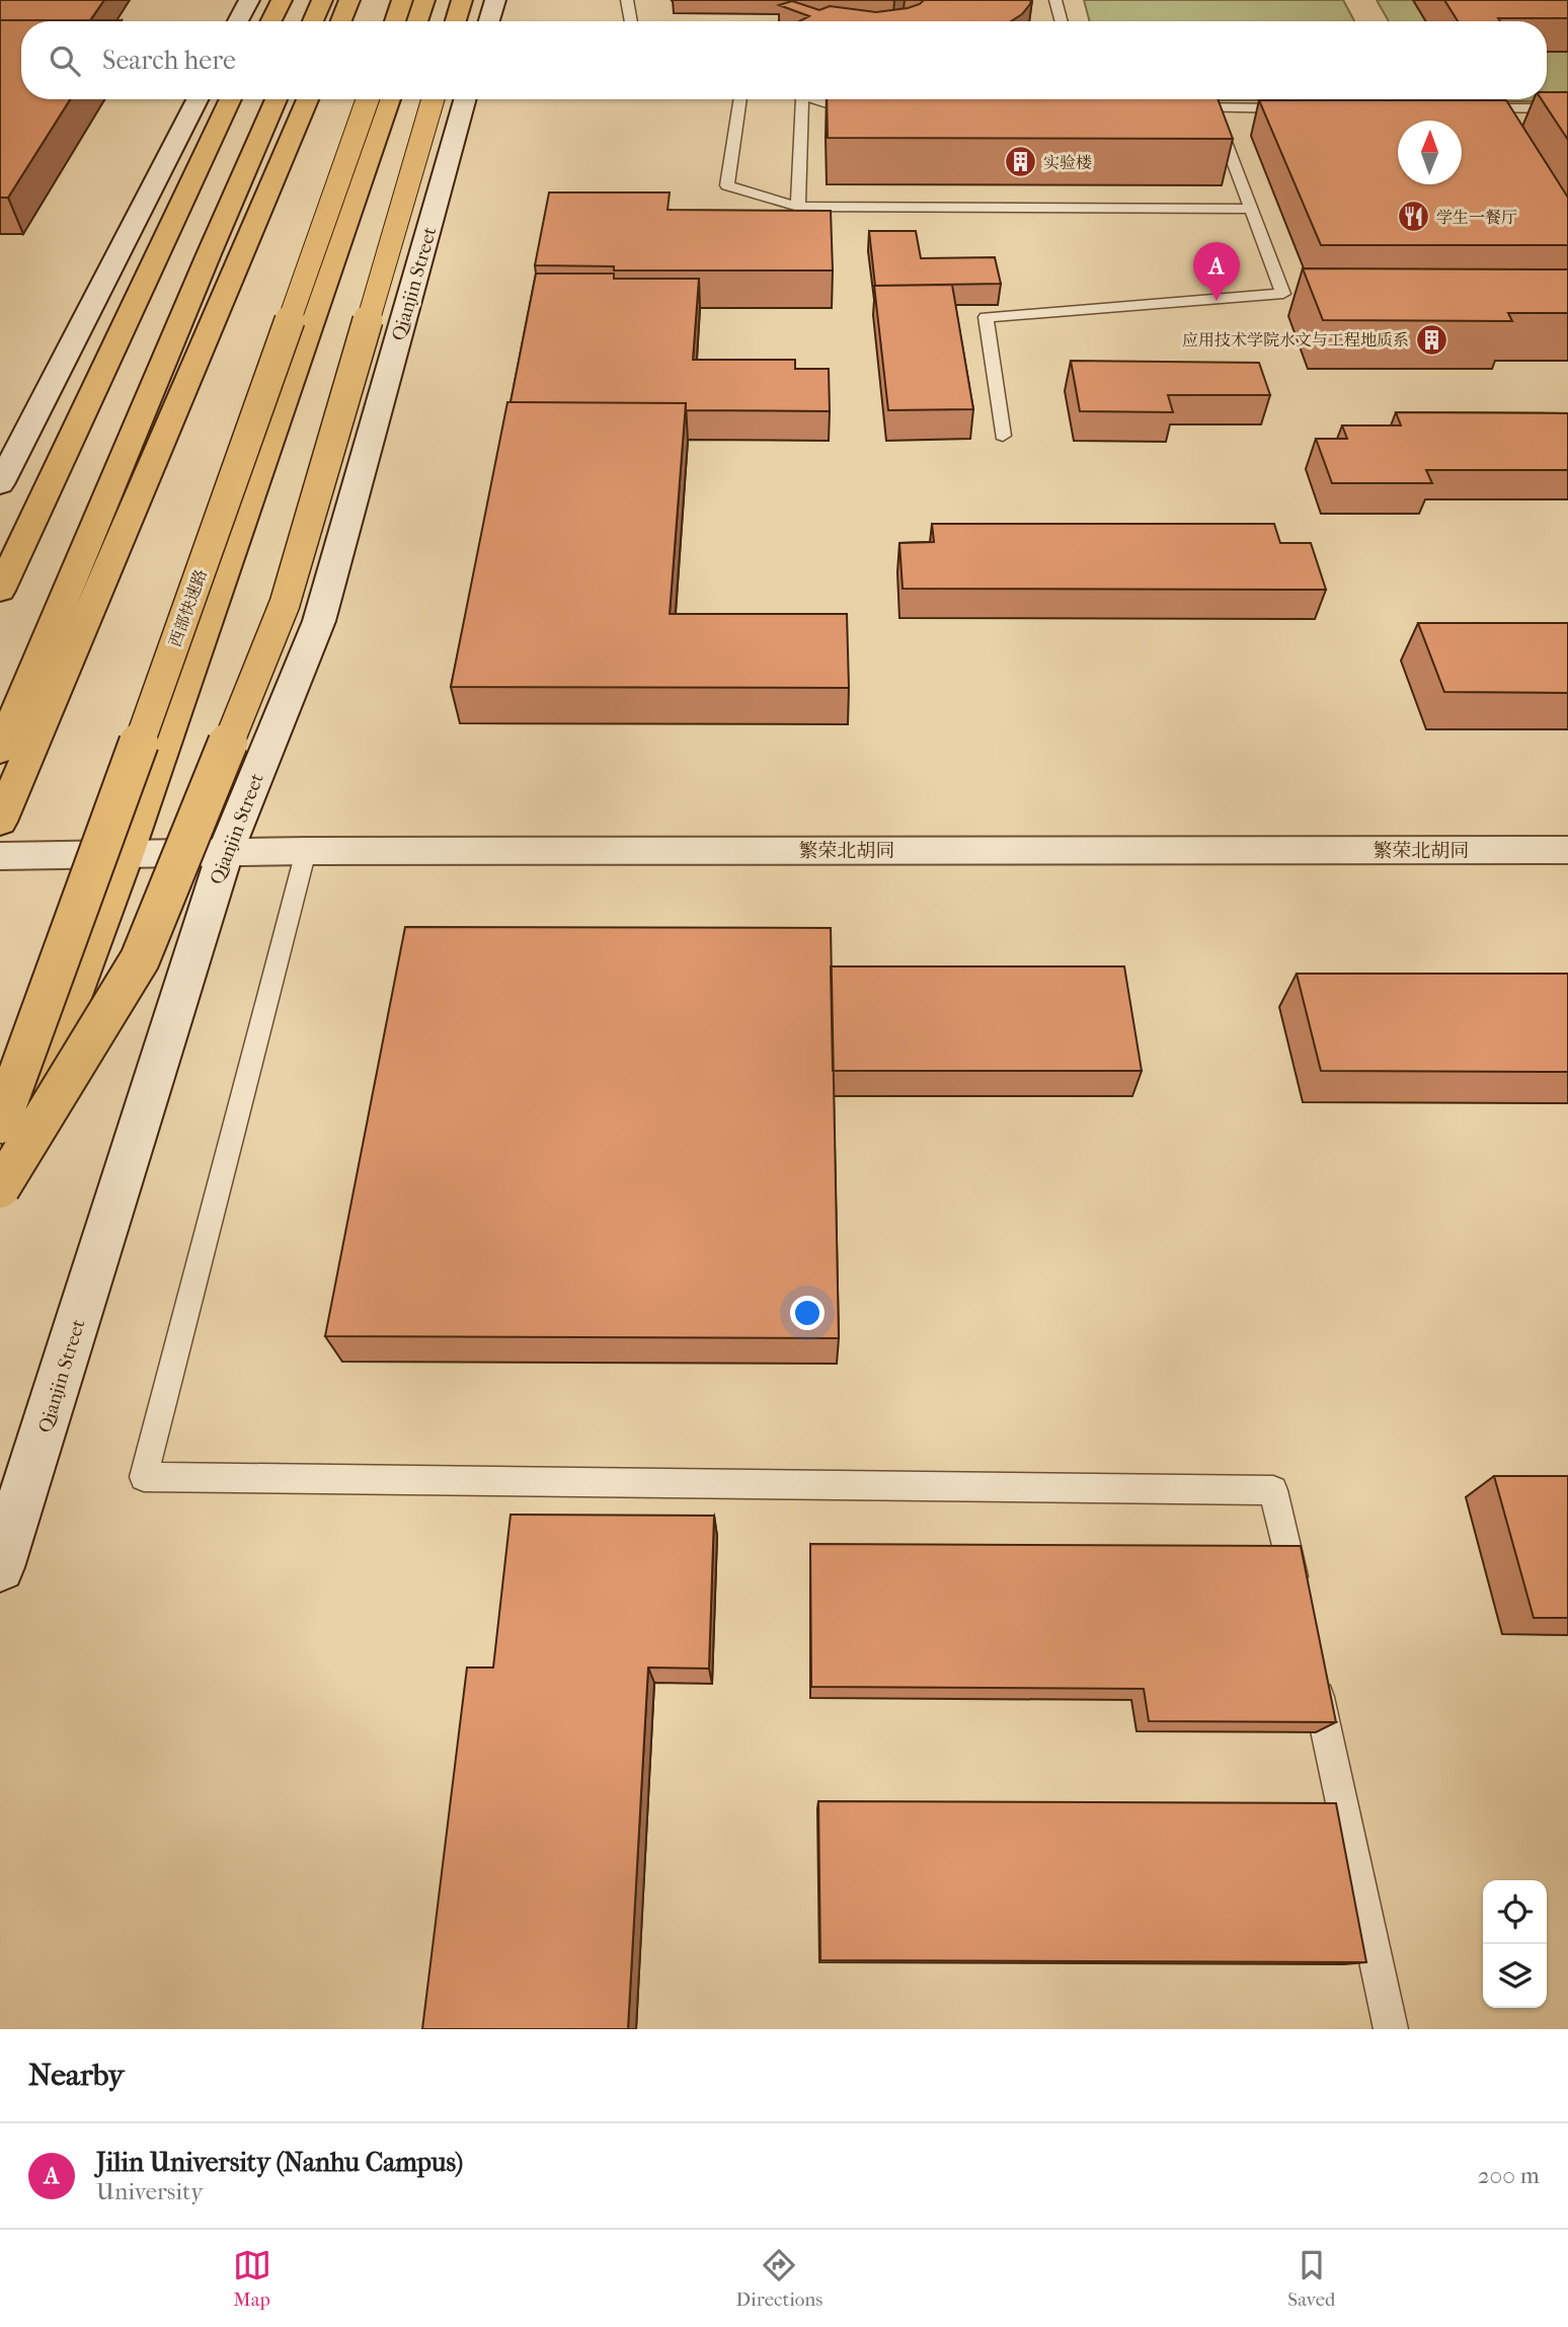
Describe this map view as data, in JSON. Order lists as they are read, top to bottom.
{
  "streets": {
    "main road": ["Qianjin Street", "西部快速路", "繁荣北胡同"]
  },
  "crossings": [
    ["Qianjin Street", "繁荣北胡同"]
  ],
  "places": {
    "building": ["实验楼", "应用技术学院水文与工程地质系"],
    "restaurant": ["学生一餐厅"]
  },
  "north": "top",
  "page": {
    "search": "Search here",
    "pins": "A",
    "heading": "Nearby",
    "list": [
      {
        "mark": "A",
        "name": "Jilin University (Nanhu Campus)",
        "note": "University",
        "value": "200 m"
      }
    ],
    "nav": ["Map", "Directions", "Saved"]
  }
}
